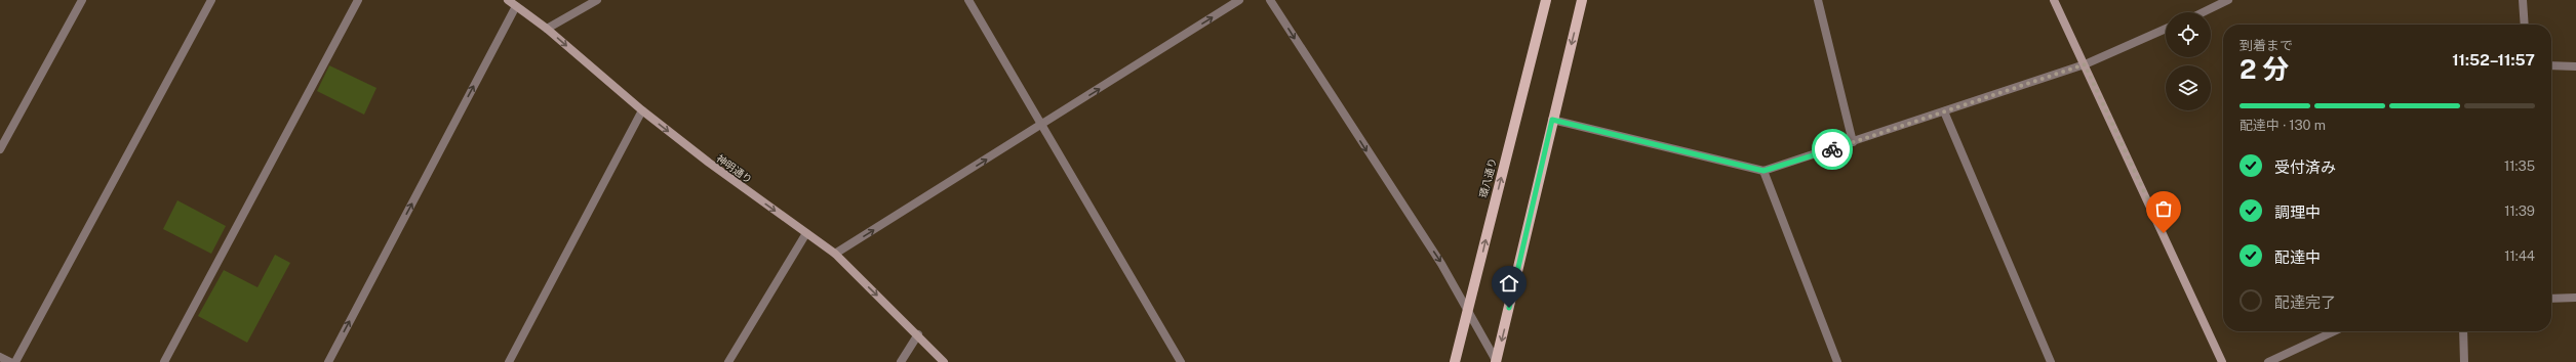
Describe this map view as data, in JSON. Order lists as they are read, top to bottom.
{
  "streets": {
    "main road": ["環八通り"],
    "street": ["神明通り"]
  },
  "one_way": ["神明通り"],
  "page": {
    "heading": ["2 分", "到着まで", "11:52–11:57"],
    "bar": "配達中 · 130 m",
    "list": [
      ["受付済み", "11:35"],
      ["調理中", "11:39"],
      ["配達中", "11:44"],
      "配達完了"
    ]
  }
}
